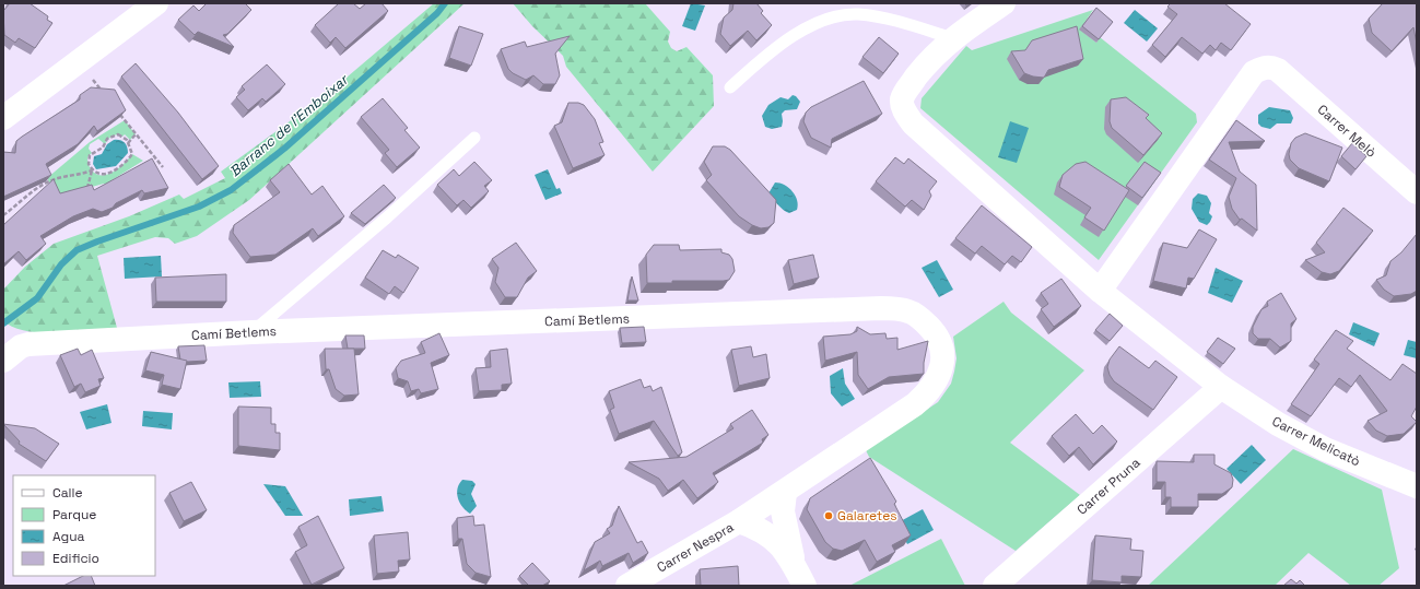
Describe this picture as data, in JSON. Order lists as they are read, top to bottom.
{
  "streets": {
    "street": [
      "Carrer Melò",
      "Camí Betlems",
      "Carrer Melicatò",
      "Carrer Pruna",
      "Carrer Nespra"
    ]
  },
  "crossings": [
    ["Carrer Melò", "Carrer Melicatò"],
    ["Camí Betlems", "Carrer Nespra"],
    ["Carrer Melicatò", "Carrer Pruna"]
  ],
  "water": ["Barranc de l'Emboixar"],
  "places": ["Galaretes"],
  "legend": [
    "Calle",
    "Parque",
    "Agua",
    "Edificio"
  ]
}
